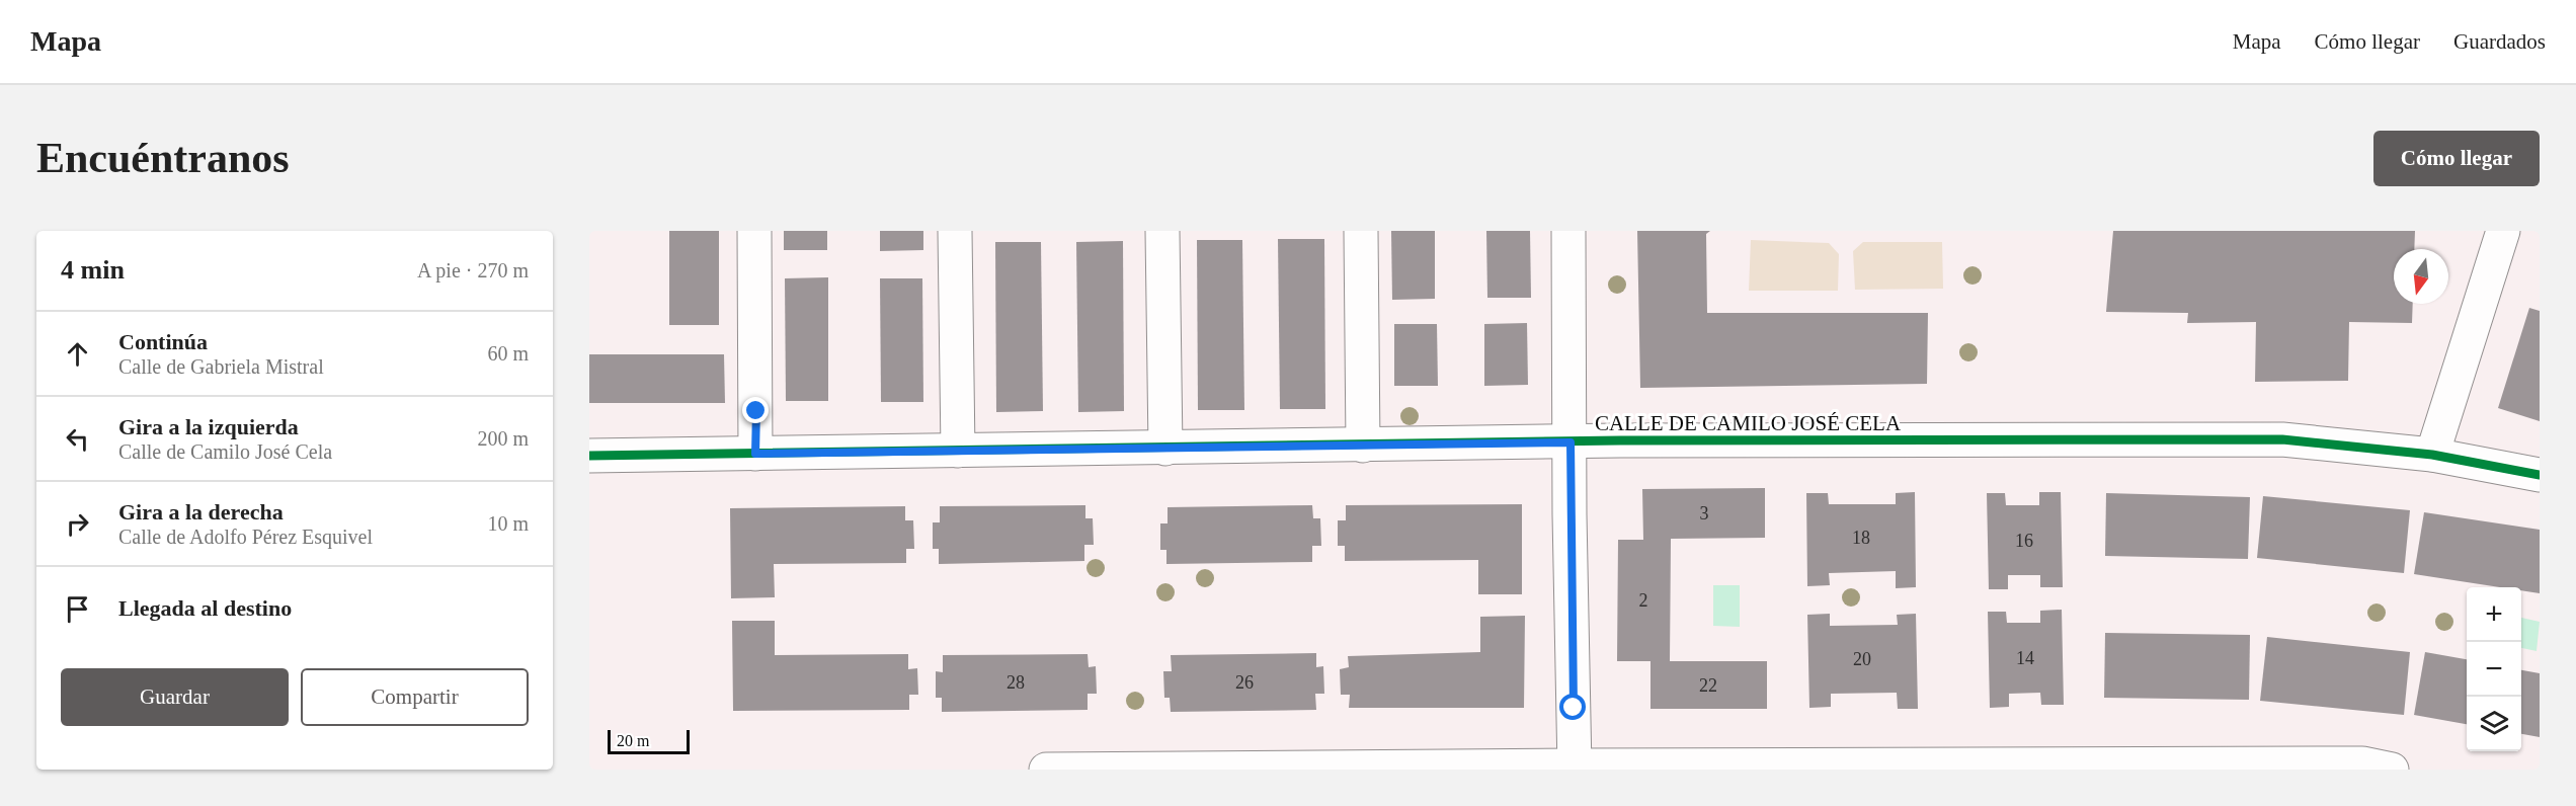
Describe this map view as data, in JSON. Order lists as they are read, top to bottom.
{
  "streets": {
    "street": ["CALLE DE CAMILO JOSÉ CELA"]
  },
  "house_numbers": [
    "3",
    "18",
    "16",
    "2",
    "14",
    "20",
    "28",
    "26",
    "22"
  ],
  "scale_bar": "20 m",
  "north": "bottom",
  "page": {
    "header": "Mapa",
    "nav": ["Mapa", "Cómo llegar", "Guardados"],
    "buttons": [
      "Cómo llegar",
      ["Guardar", "Compartir"]
    ],
    "title": "Encuéntranos",
    "heading": ["4 min", "A pie · 270 m"],
    "list": [
      ["Continúa", "Calle de Gabriela Mistral", "60 m"],
      ["Gira a la izquierda", "Calle de Camilo José Cela", "200 m"],
      ["Gira a la derecha", "Calle de Adolfo Pérez Esquivel", "10 m"],
      "Llegada al destino"
    ],
    "map_buttons": ["+", "−"],
    "scale": "20 m"
  }
}
